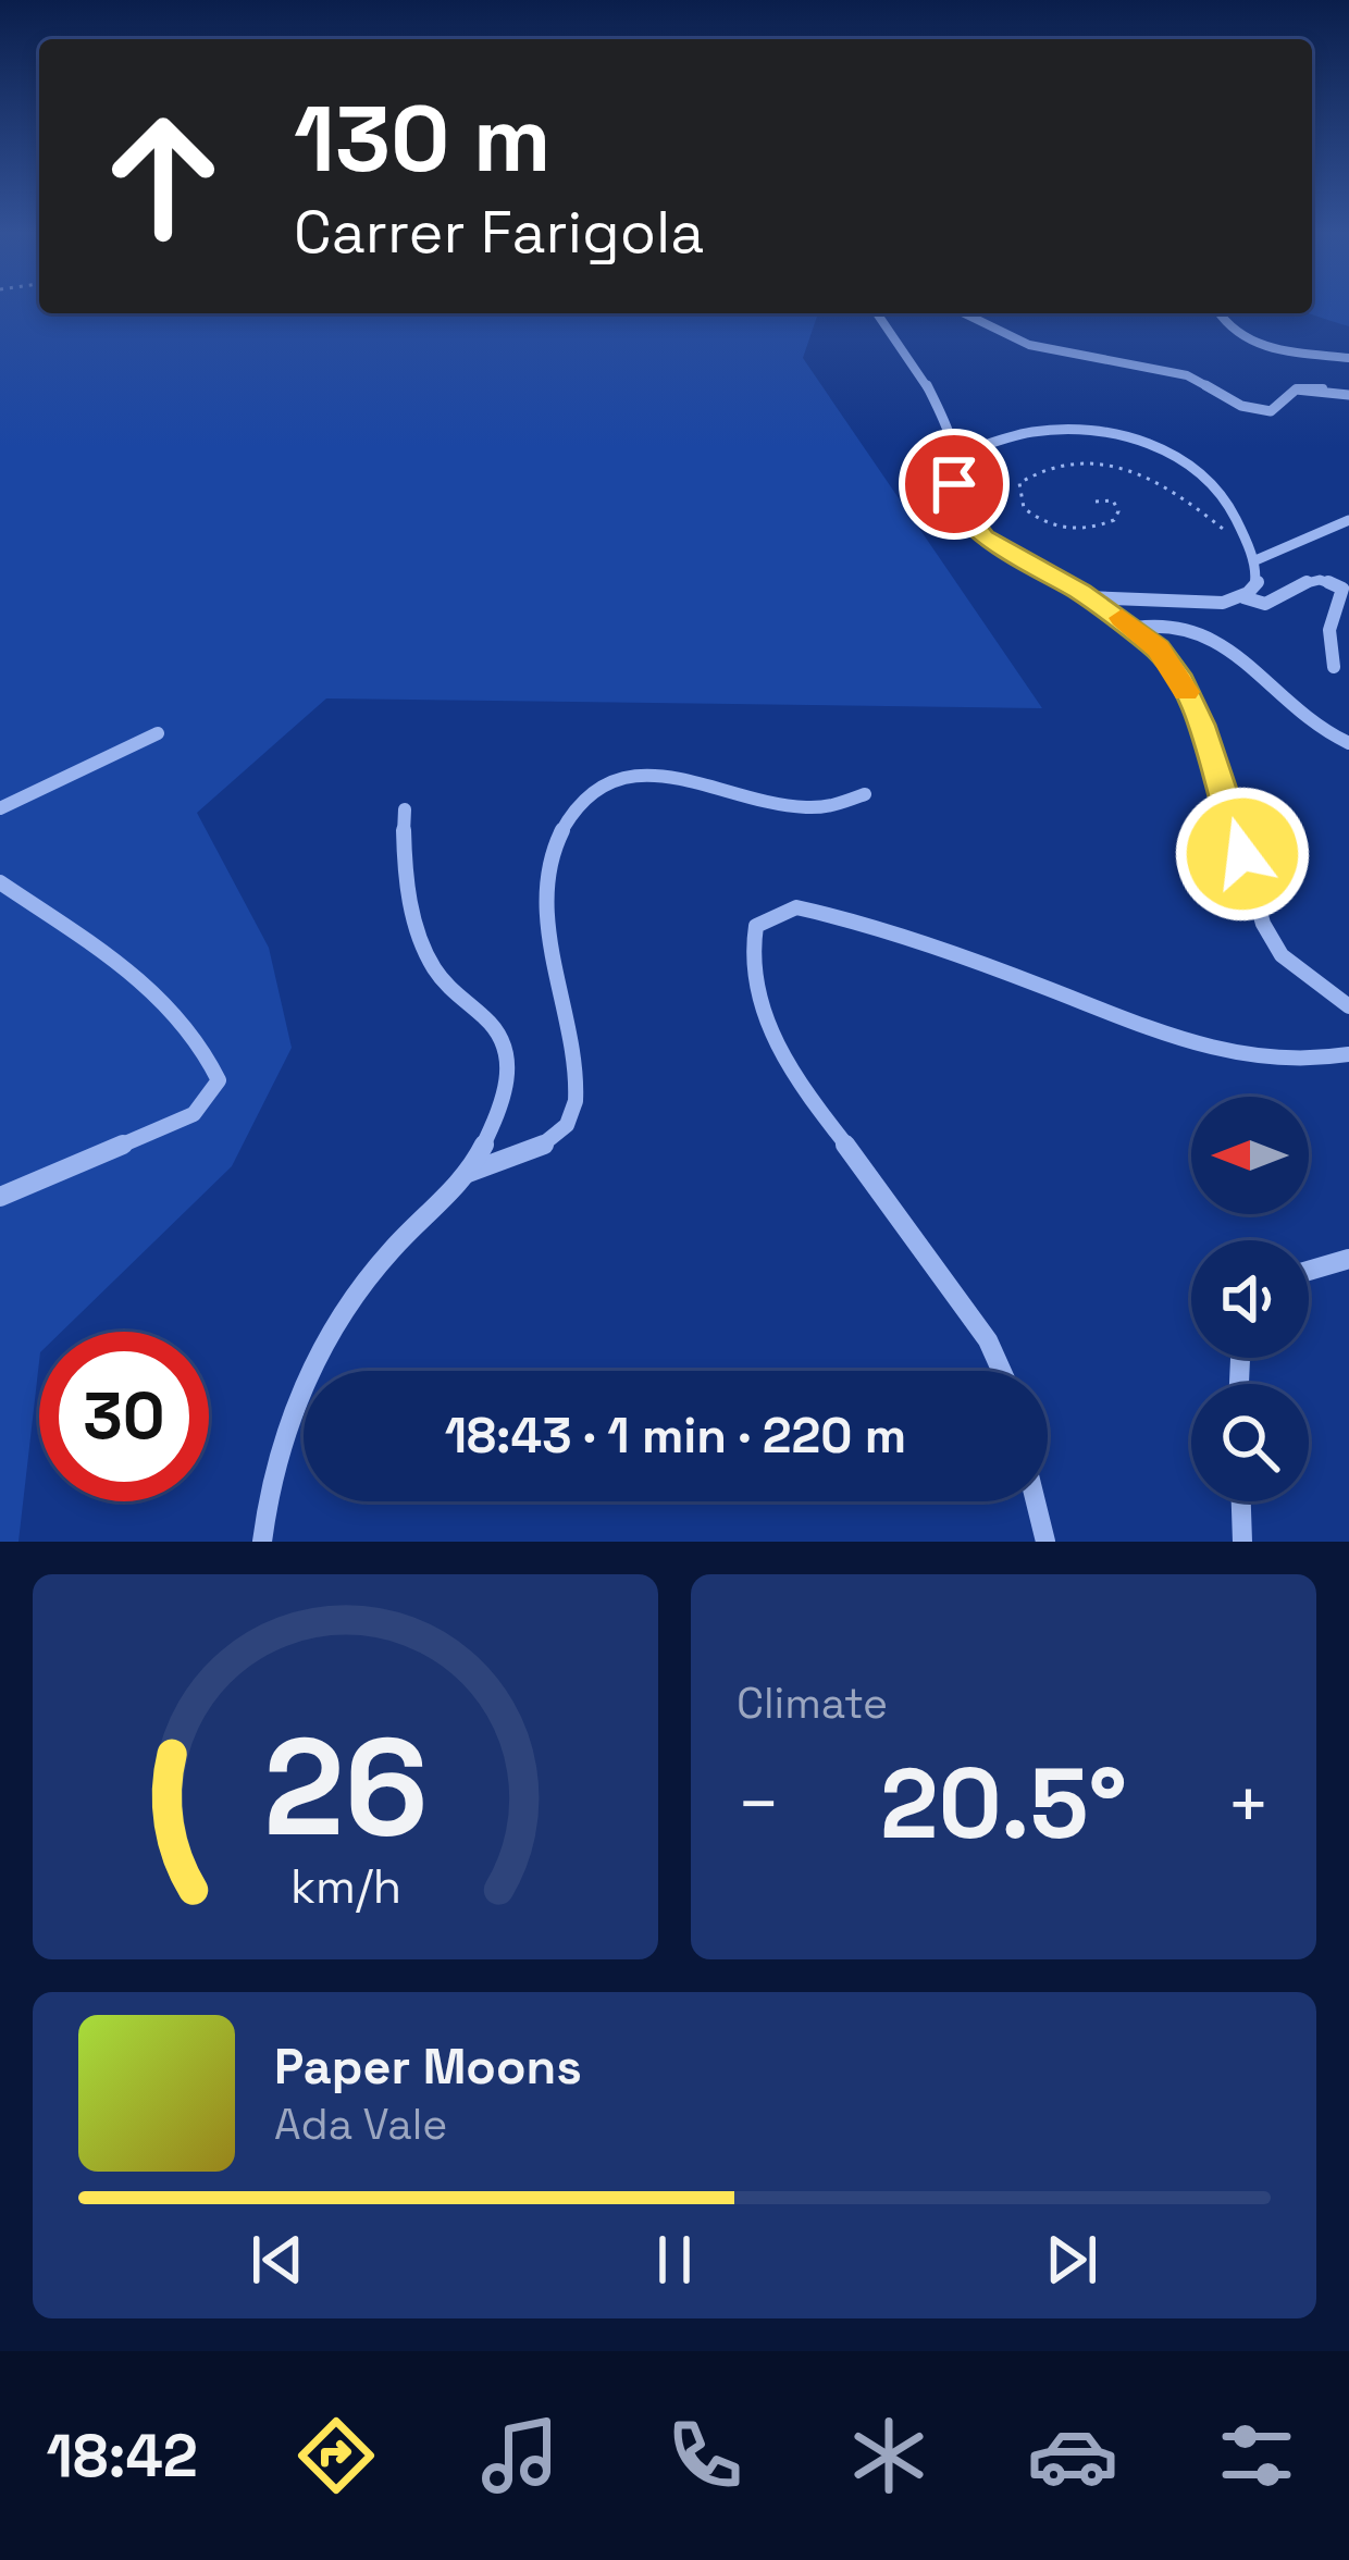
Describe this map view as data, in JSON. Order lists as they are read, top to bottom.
{
  "north": "left",
  "page": {
    "turn": ["130 m", "Carrer Farigola"],
    "limit": "30",
    "trip": "18:43 · 1 min · 220 m",
    "tile": "Climate",
    "heat": ["−", "20.5°", "+"],
    "song": ["Paper Moons", "Ada Vale"],
    "tabs": "18:42",
    "gauge": ["26", "km/h"]
  }
}
